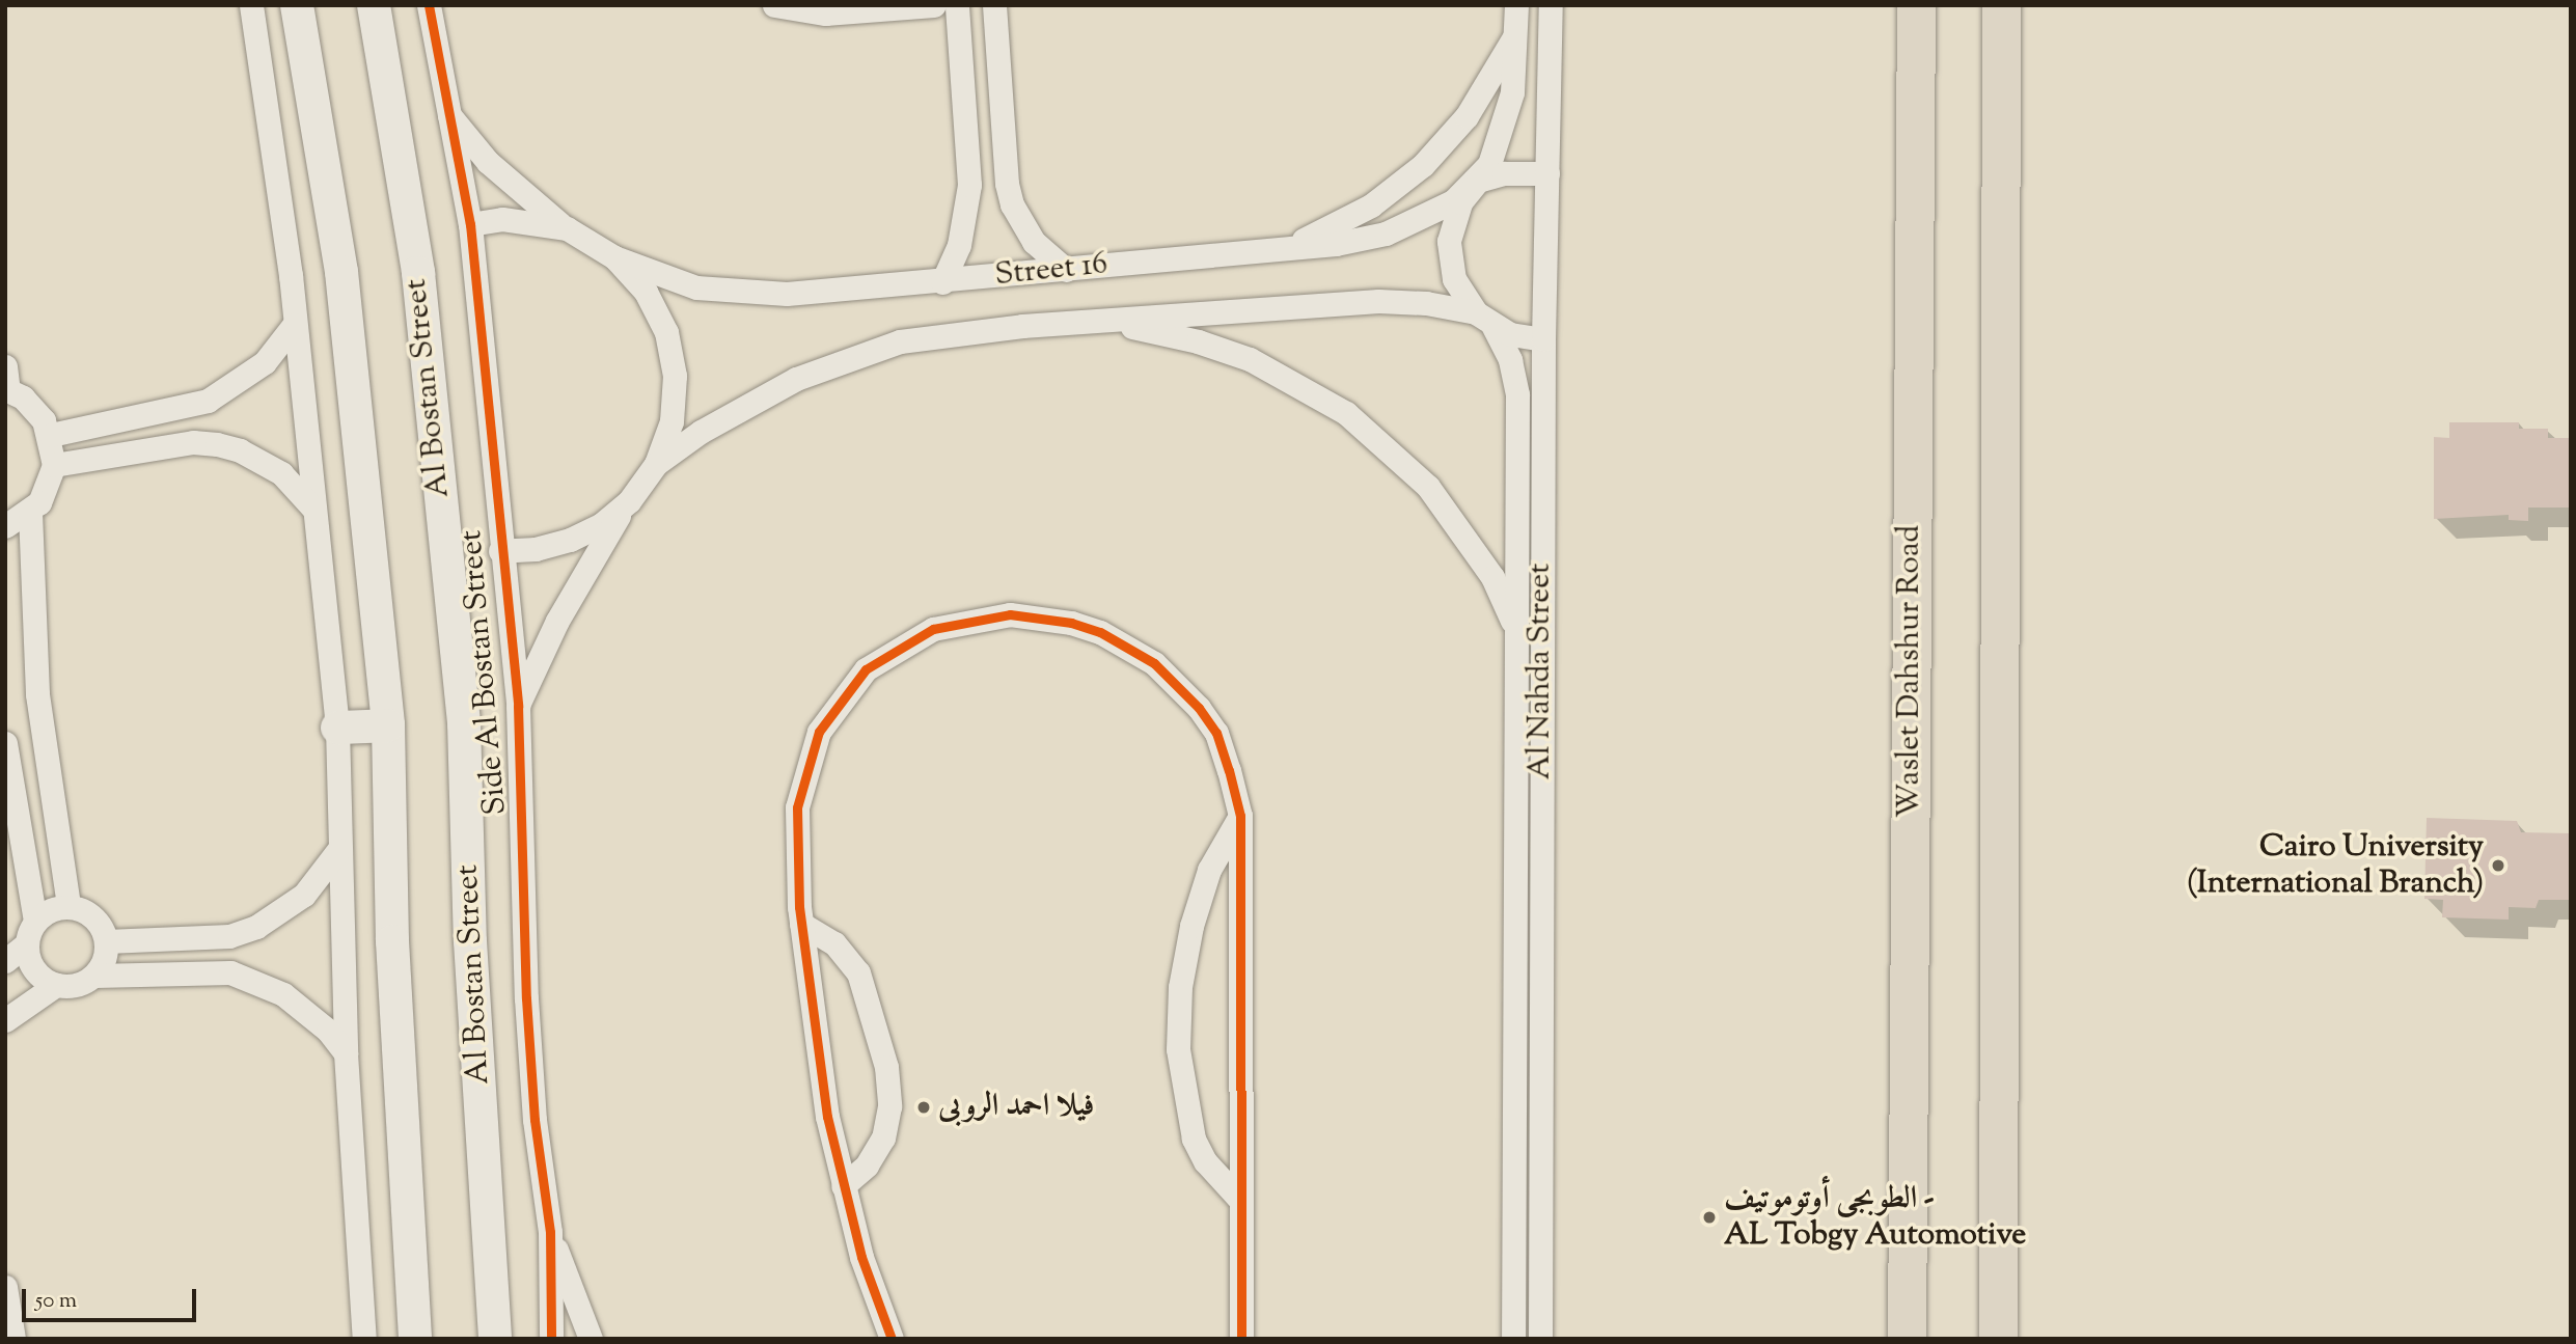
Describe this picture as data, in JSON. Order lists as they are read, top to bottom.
{
  "streets": {
    "main road": ["Waslet Dahshur Road"],
    "street": [
      "Street 16",
      "Al Bostan Street",
      "Al Nahda Street",
      "Side Al Bostan Street"
    ]
  },
  "crossings": [
    ["Street 16", "Al Nahda Street"]
  ],
  "places": ["Cairo University (International Branch)", "فيلا احمد الروبى", "الطوبجى أوتوموتيف - AL Tobgy Automotive"],
  "scale_bar": "50 m"
}
